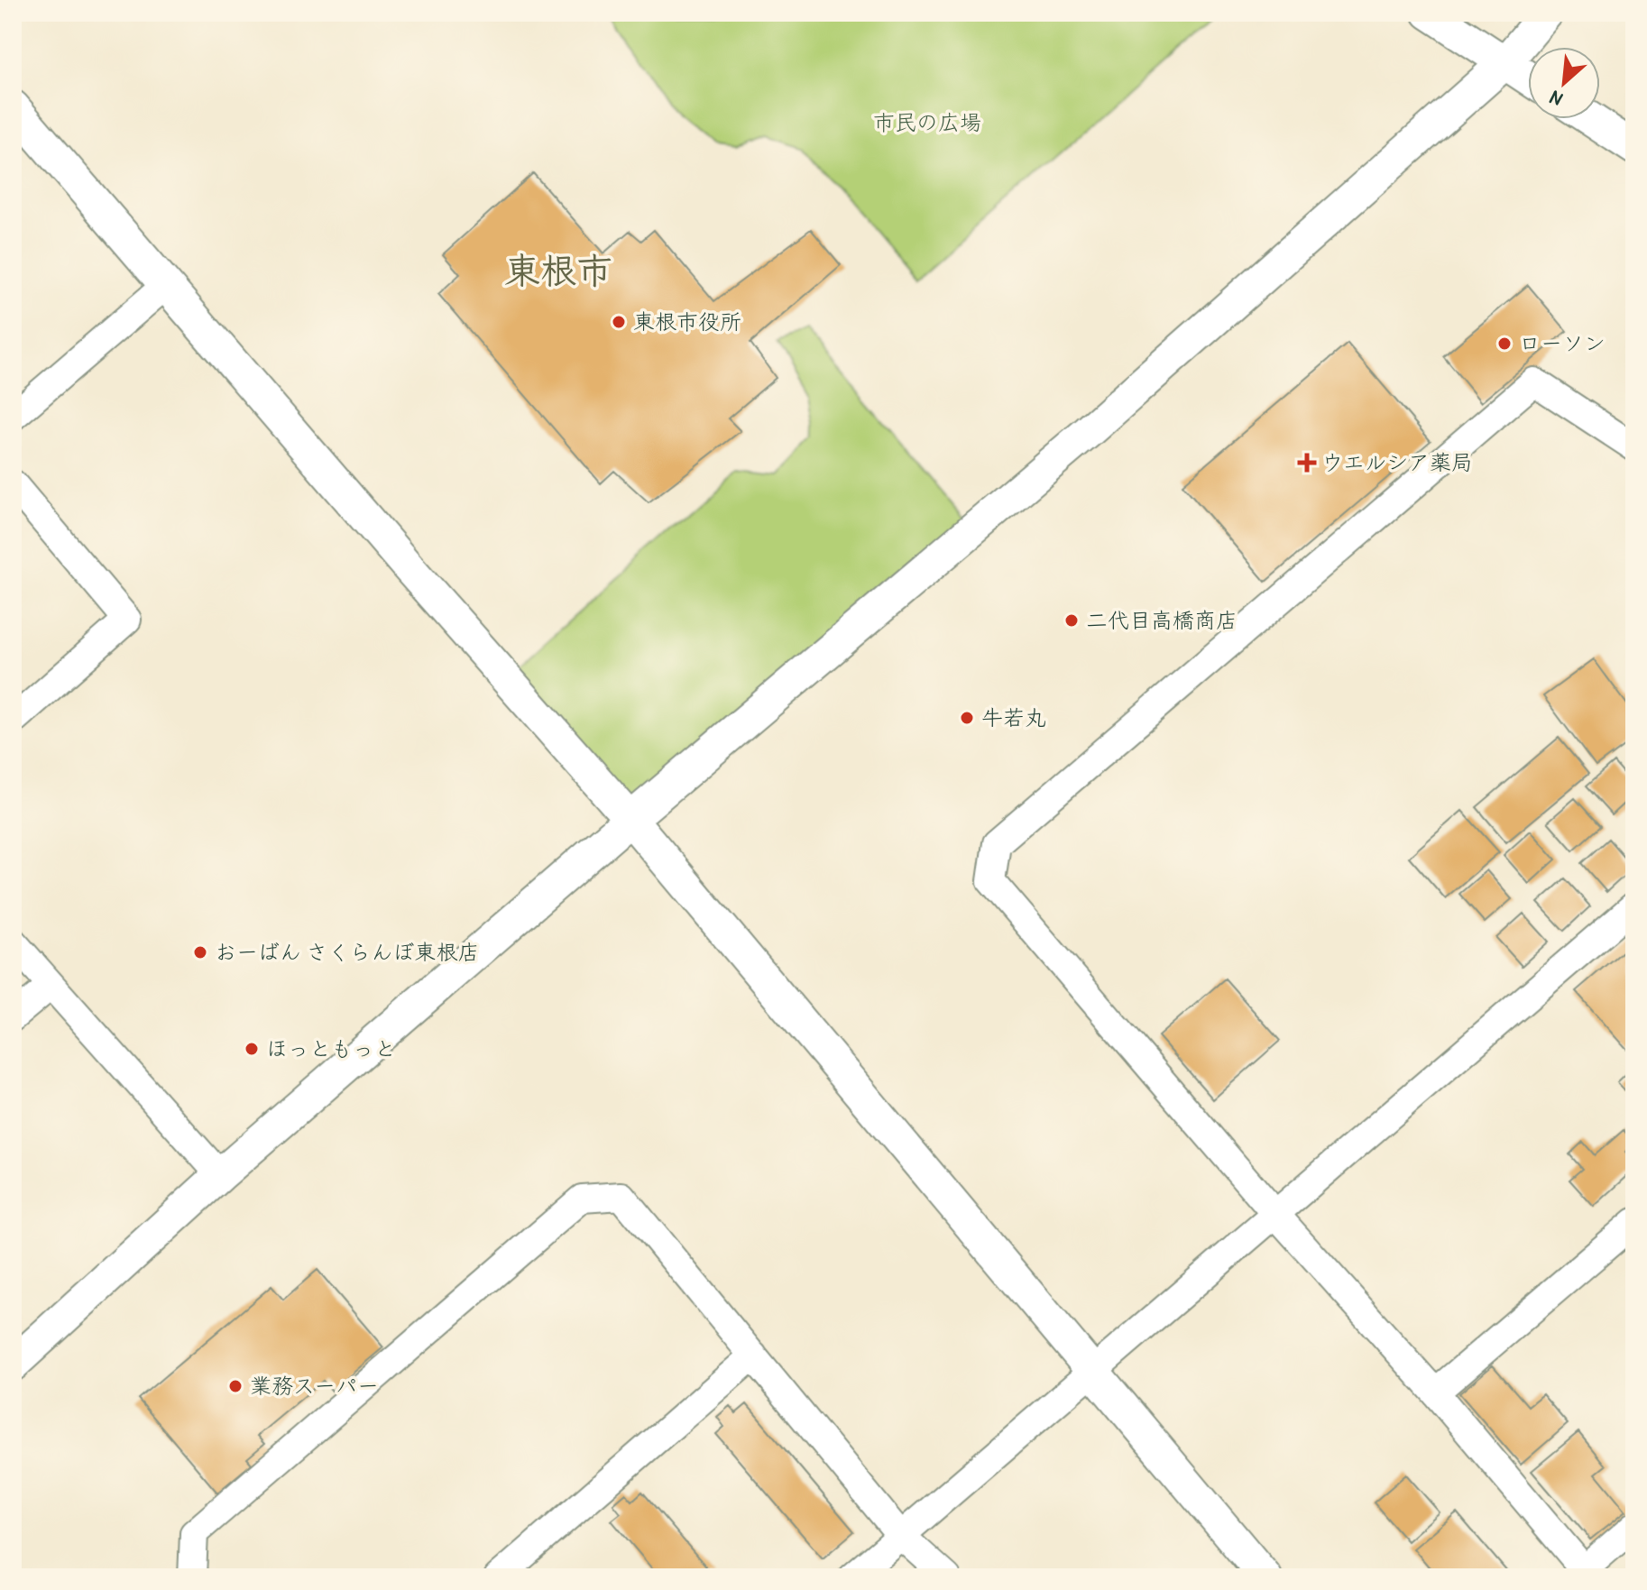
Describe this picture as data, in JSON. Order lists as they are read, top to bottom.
{
  "districts": ["東根市"],
  "parks": ["市民の広場"],
  "places": {
    "other": [
      "東根市役所",
      "ローソン",
      "二代目高橋商店",
      "牛若丸",
      "おーばん さくらんぼ東根店",
      "ほっともっと",
      "業務スーパー"
    ],
    "health": ["ウエルシア薬局"]
  },
  "north": "bottom left"
}
